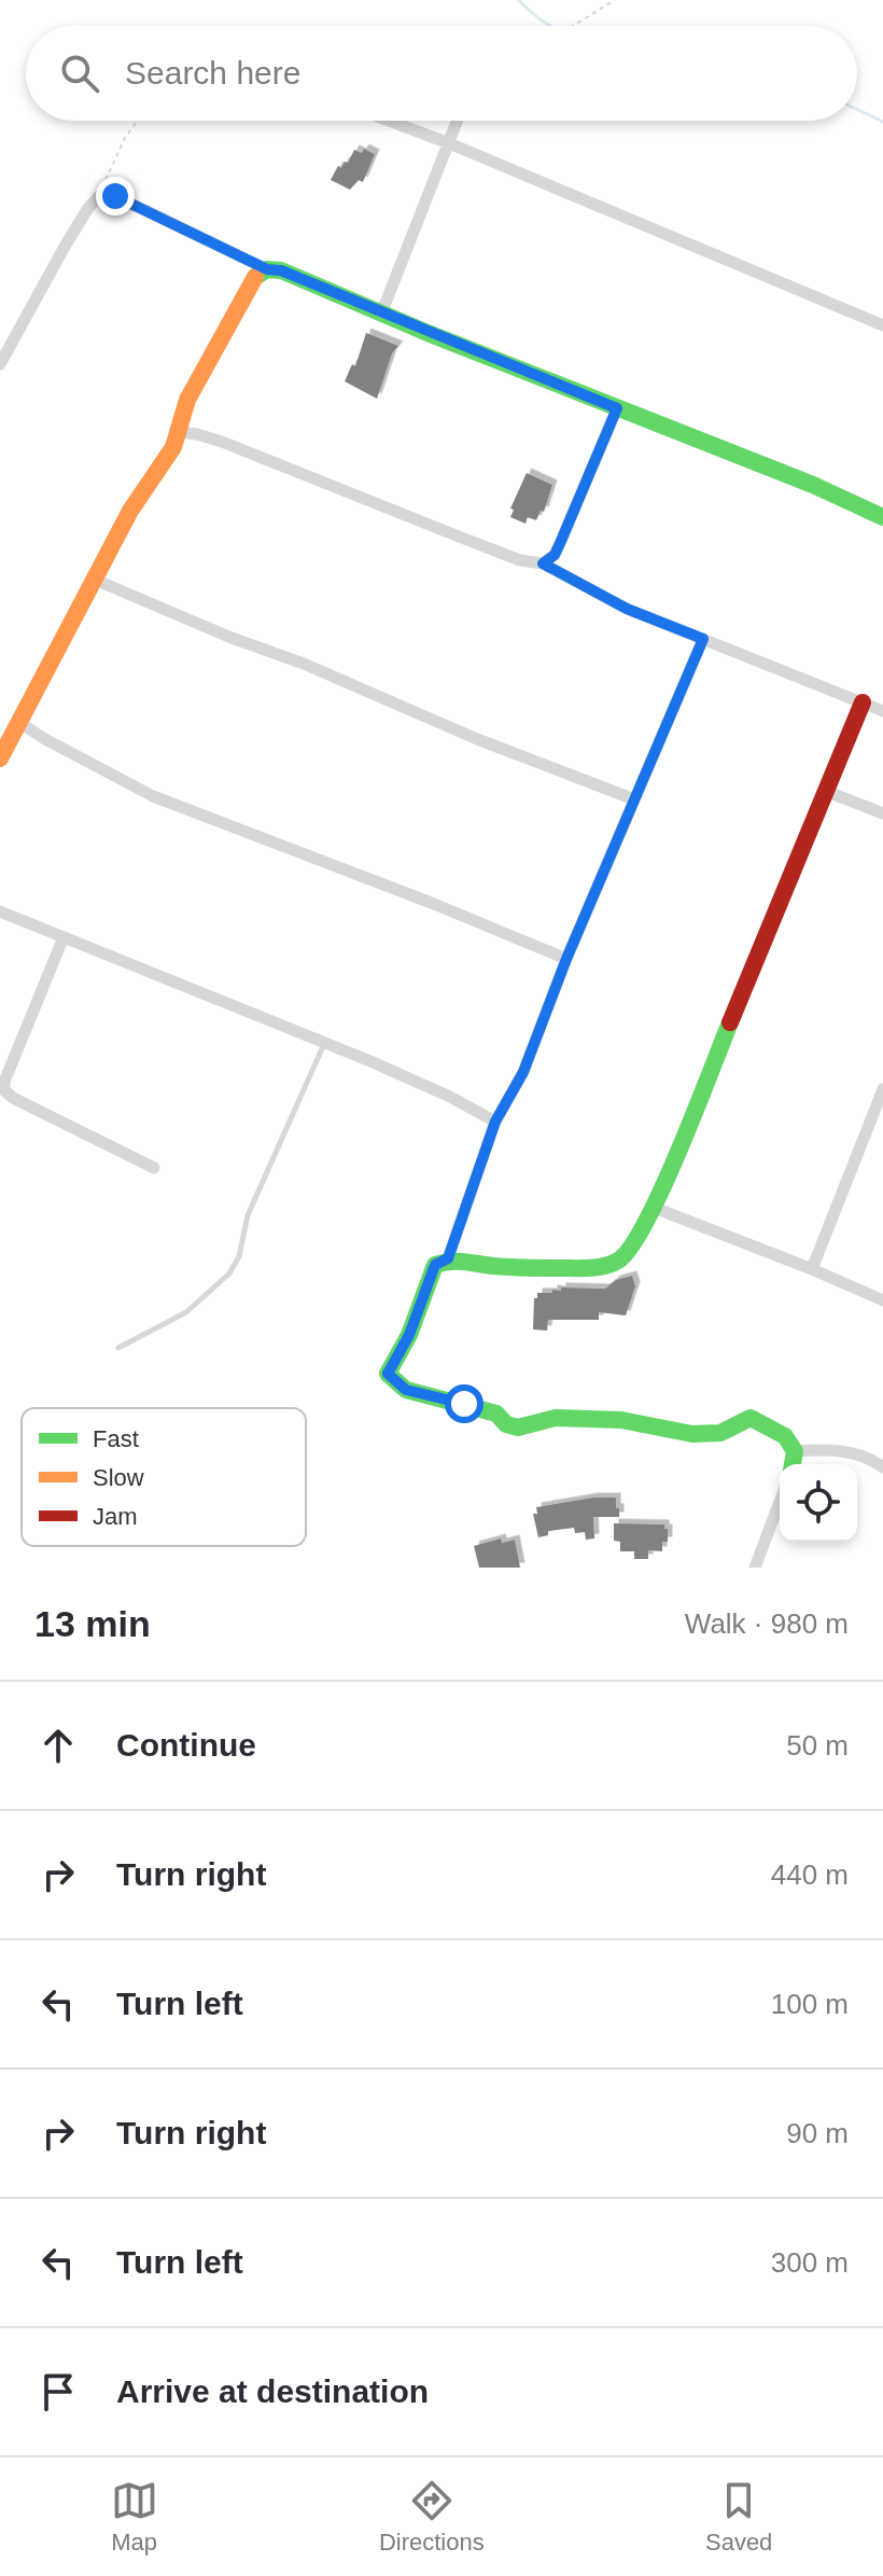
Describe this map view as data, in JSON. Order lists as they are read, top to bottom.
{
  "legend": ["Fast", "Slow", "Jam"],
  "page": {
    "search": "Search here",
    "heading": ["13 min", "Walk · 980 m"],
    "list": [
      ["Continue", "50 m"],
      ["Turn right", "440 m"],
      ["Turn left", "100 m"],
      ["Turn right", "90 m"],
      ["Turn left", "300 m"],
      "Arrive at destination"
    ],
    "nav": ["Map", "Directions", "Saved"]
  }
}
